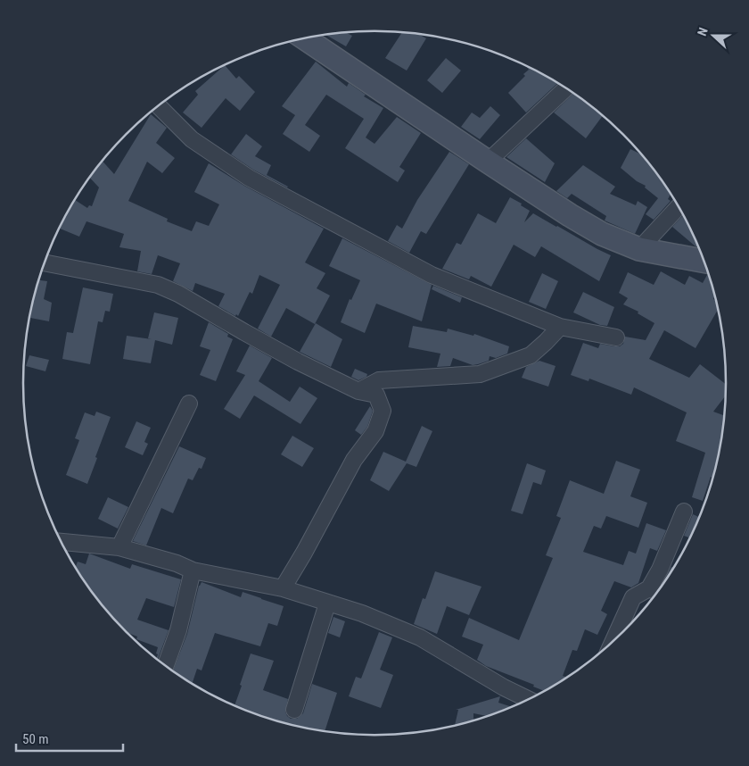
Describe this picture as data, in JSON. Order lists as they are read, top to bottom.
{
  "scale_bar": "50 m",
  "north": "left"
}
